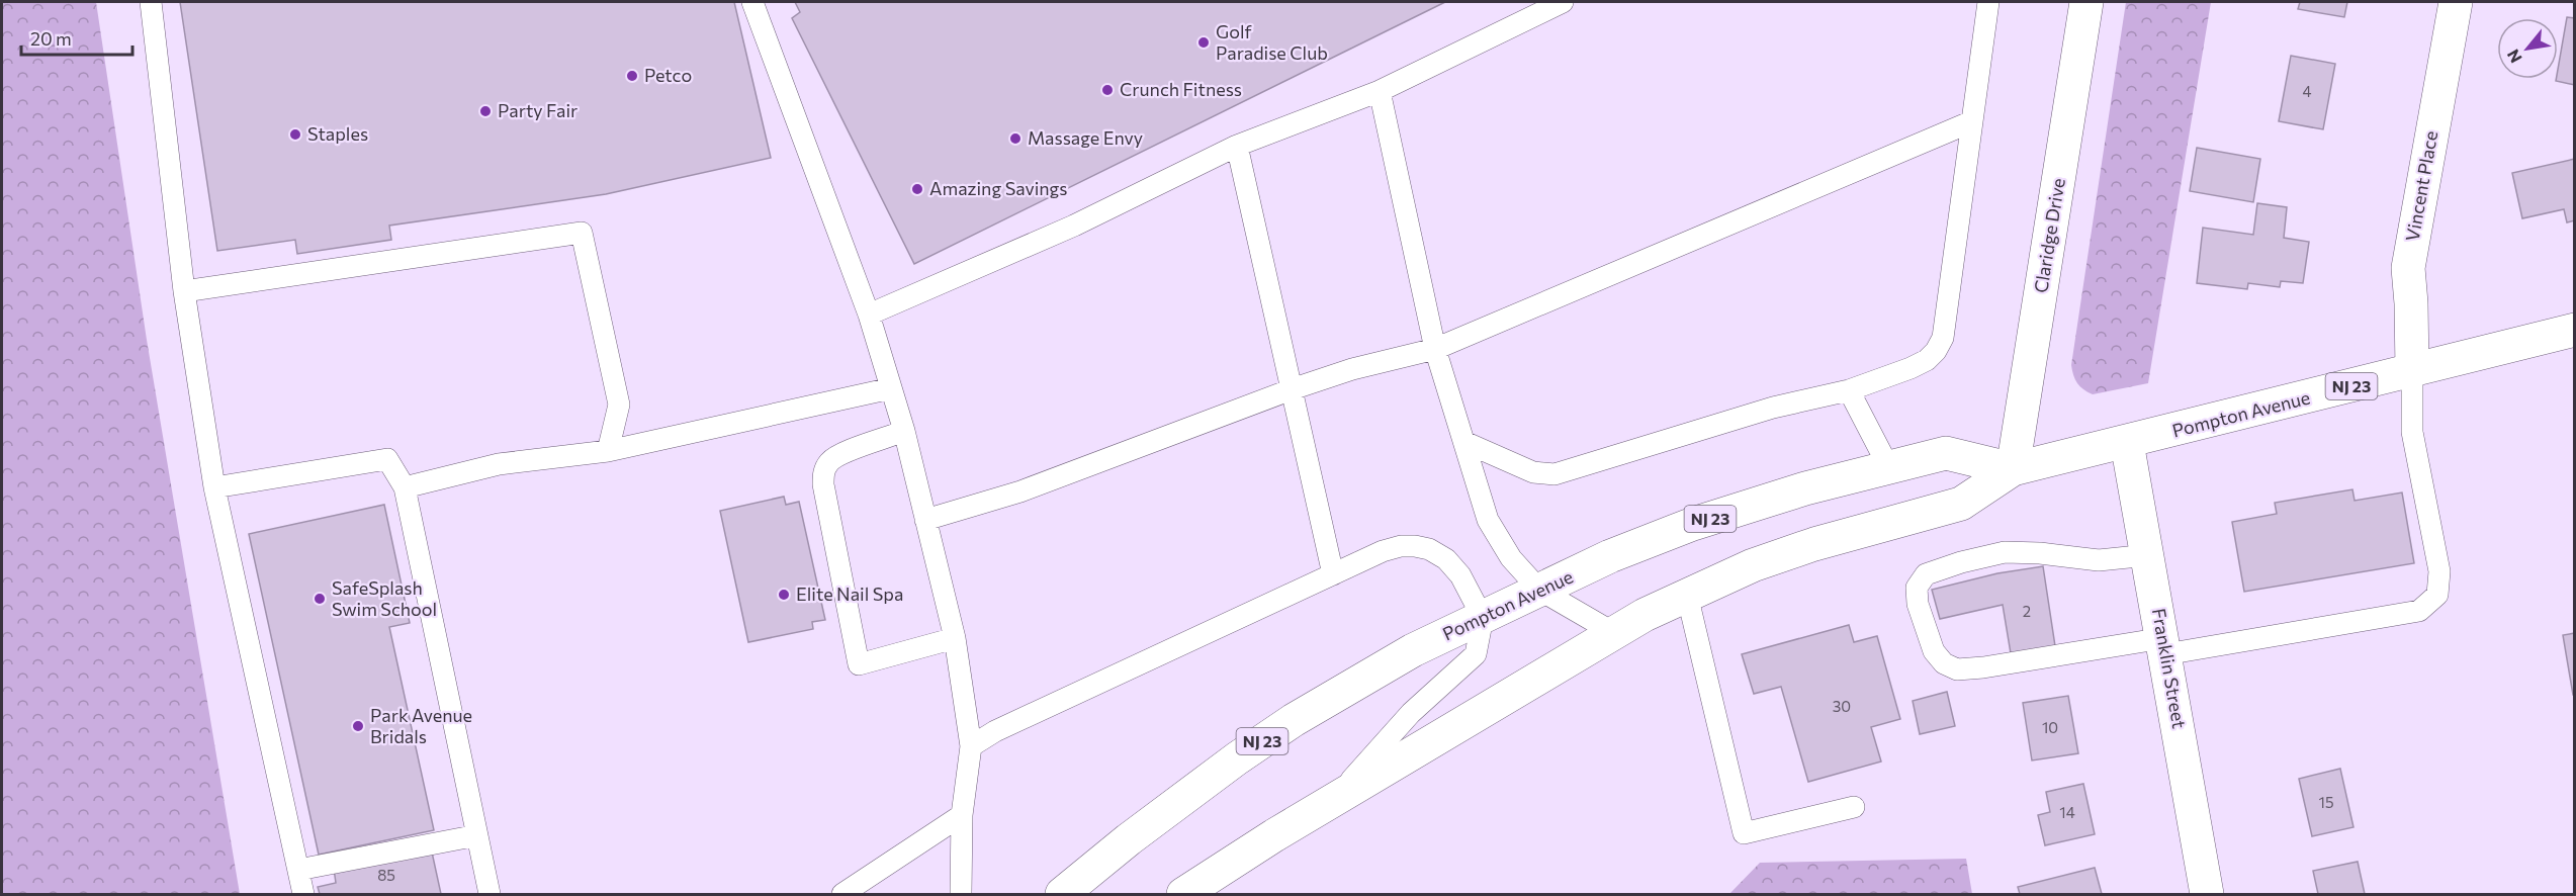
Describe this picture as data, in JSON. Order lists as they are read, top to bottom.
{
  "streets": {
    "main road": [
      "Vincent Place",
      "Claridge Drive",
      "NJ 23",
      "Pompton Avenue",
      "Franklin Street"
    ]
  },
  "crossings": [
    ["Vincent Place", "Pompton Avenue"],
    ["Claridge Drive", "Pompton Avenue"],
    ["Pompton Avenue", "Franklin Street"]
  ],
  "places": [
    "Golf Paradise Club",
    "Petco",
    "Crunch Fitness",
    "Party Fair",
    "Staples",
    "Massage Envy",
    "Amazing Savings",
    "Elite Nail Spa",
    "SafeSplash Swim School",
    "Park Avenue Bridals"
  ],
  "house_numbers": [
    "4",
    "2",
    "30",
    "10",
    "15",
    "14",
    "85"
  ],
  "scale_bar": "20 m",
  "north": "bottom left"
}
